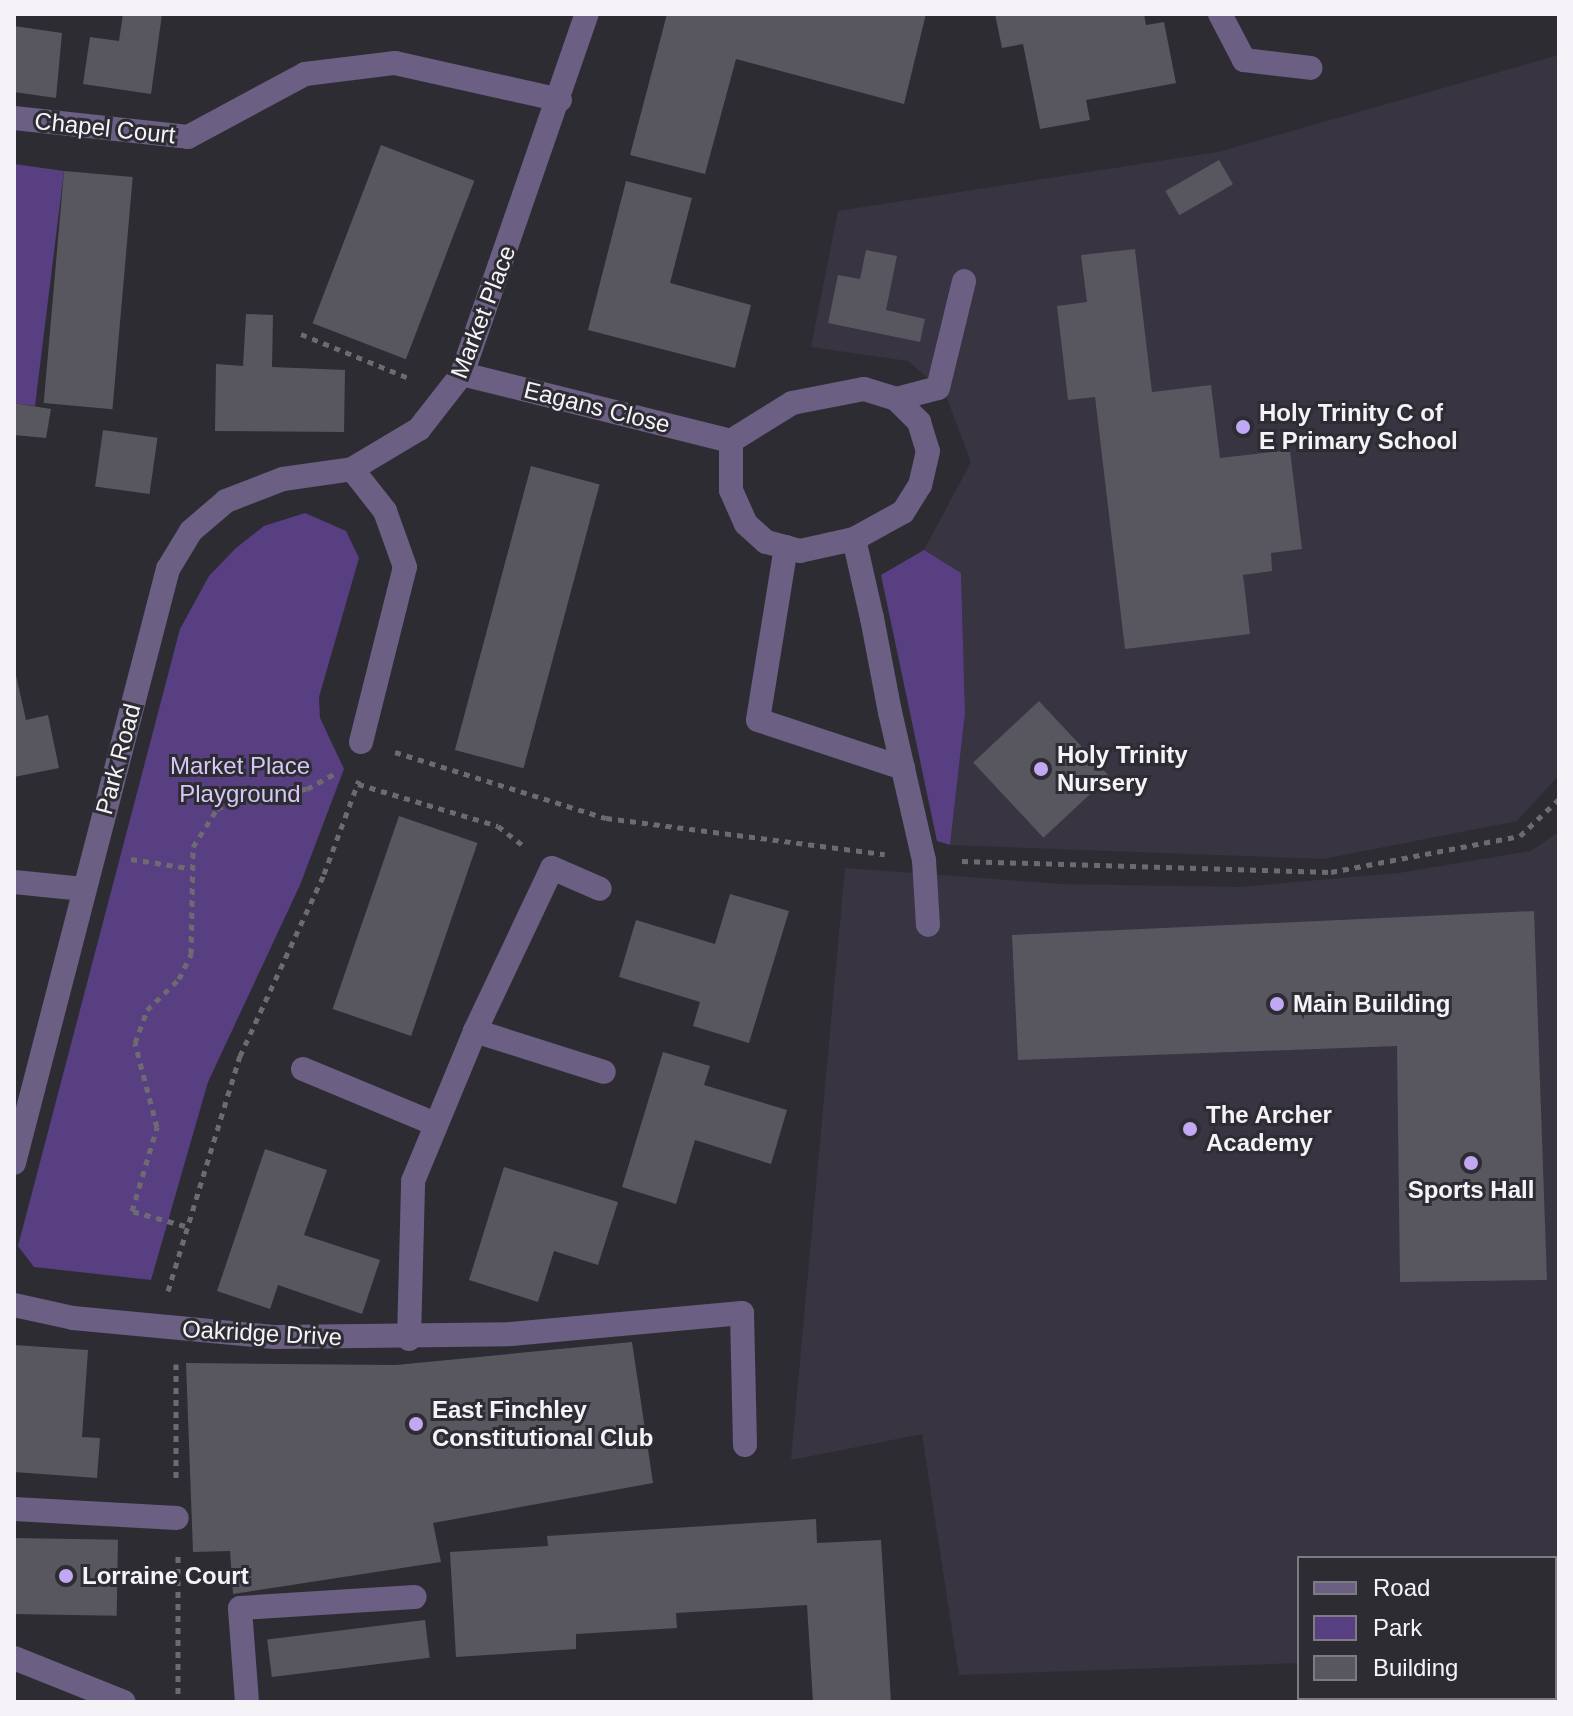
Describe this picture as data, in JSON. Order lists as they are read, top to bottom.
{
  "streets": {
    "street": [
      "Chapel Court",
      "Market Place",
      "Eagans Close",
      "Park Road",
      "Oakridge Drive"
    ]
  },
  "crossings": [
    ["Chapel Court", "Market Place"],
    ["Market Place", "Eagans Close"],
    ["Market Place", "Park Road"]
  ],
  "parks": ["Market Place Playground"],
  "places": [
    "Holy Trinity C of E Primary School",
    "Holy Trinity Nursery",
    "Main Building",
    "The Archer Academy",
    "Sports Hall",
    "East Finchley Constitutional Club",
    "Lorraine Court"
  ],
  "legend": ["Road", "Park", "Building"]
}
